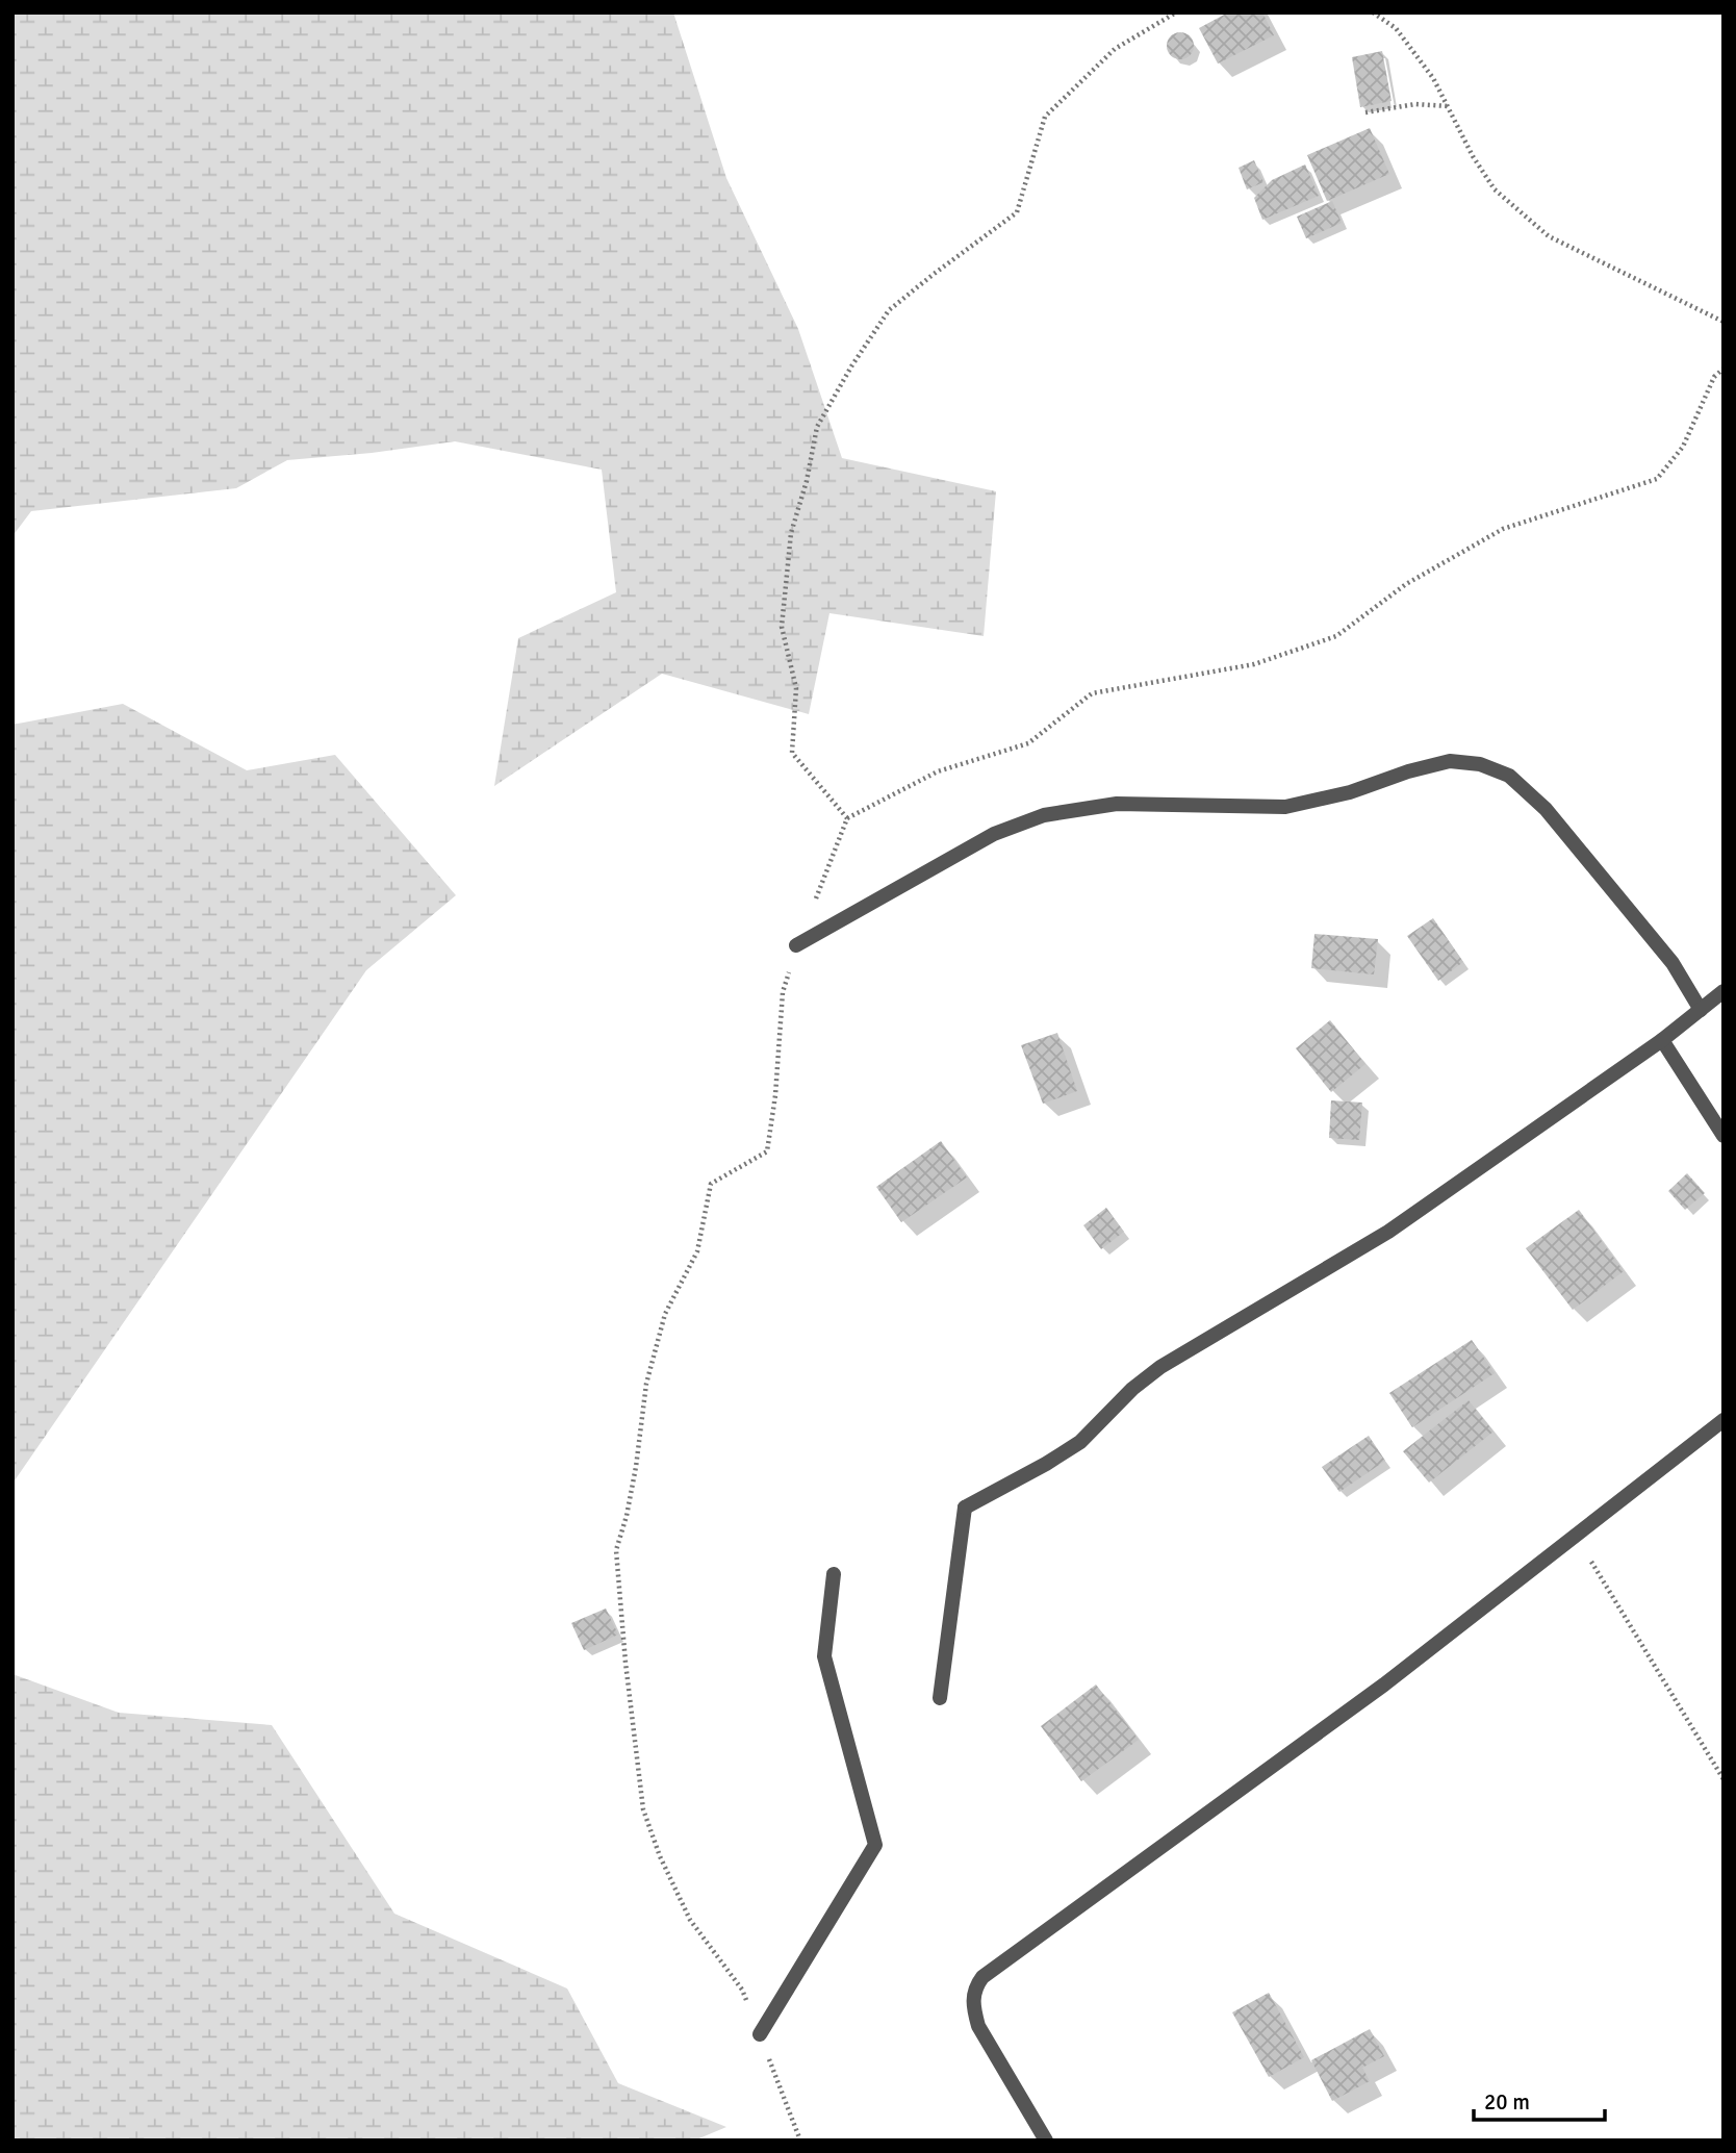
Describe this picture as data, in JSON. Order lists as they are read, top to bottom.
{
  "scale_bar": "20 m"
}
